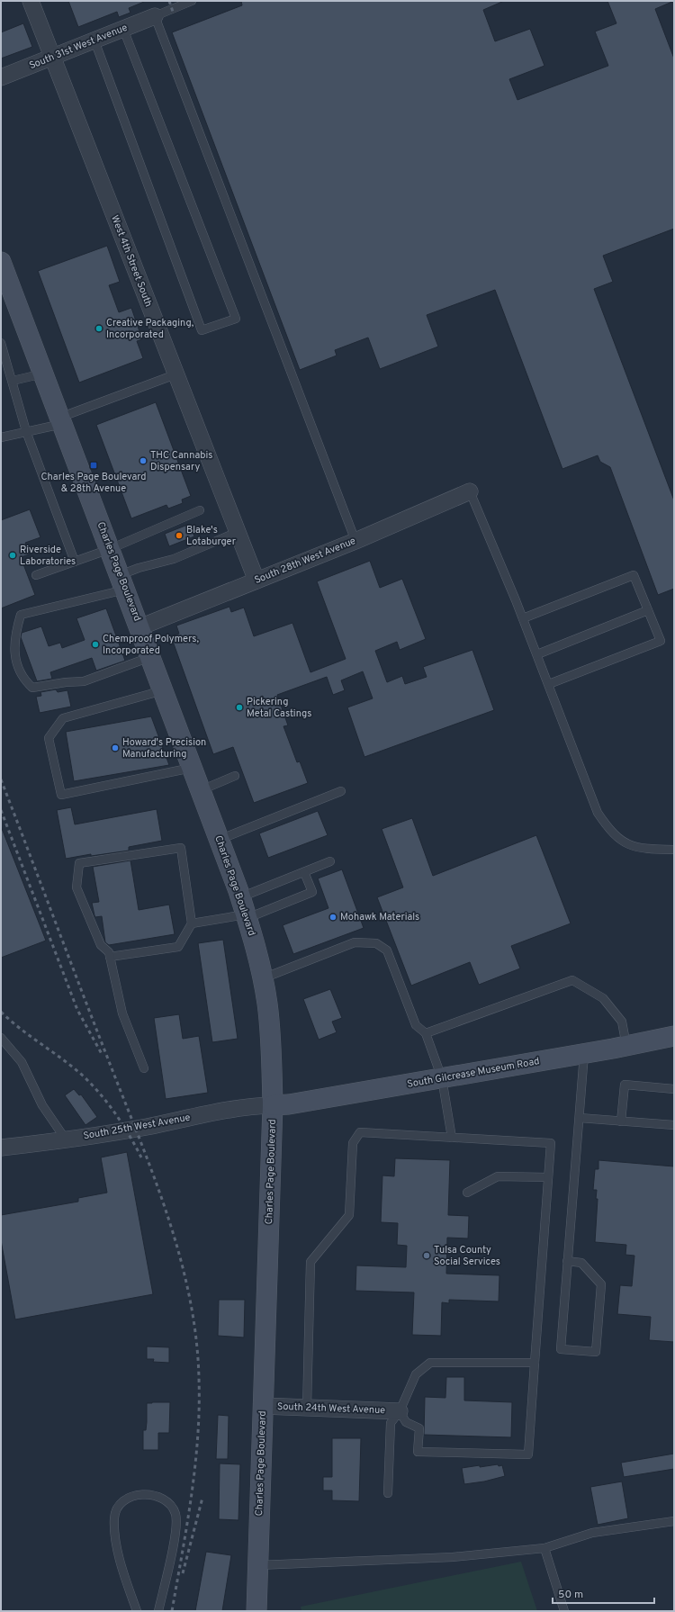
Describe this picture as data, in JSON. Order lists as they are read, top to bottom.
{
  "streets": {
    "main road": ["Charles Page Boulevard", "South Gilcrease Museum Road"],
    "street": [
      "South 31st West Avenue",
      "West 4th Street South",
      "South 28th West Avenue",
      "South 25th West Avenue",
      "South 24th West Avenue"
    ]
  },
  "crossings": [
    ["South 31st West Avenue", "West 4th Street South"],
    ["West 4th Street South", "South 28th West Avenue"],
    ["South 28th West Avenue", "Charles Page Boulevard"],
    ["Charles Page Boulevard", "South Gilcrease Museum Road"],
    ["Charles Page Boulevard", "South 25th West Avenue"],
    ["Charles Page Boulevard", "South 24th West Avenue"],
    ["South Gilcrease Museum Road", "South 25th West Avenue"]
  ],
  "places": {
    "other": [
      "Creative Packaging, Incorporated",
      "THC Cannabis Dispensary",
      "Blake's Lotaburger",
      "Riverside Laboratories",
      "Chemproof Polymers, Incorporated",
      "Pickering Metal Castings",
      "Howard's Precision Manufacturing",
      "Mohawk Materials",
      "Tulsa County Social Services"
    ],
    "transit": ["Charles Page Boulevard & 28th Avenue"]
  },
  "scale_bar": "50 m"
}
